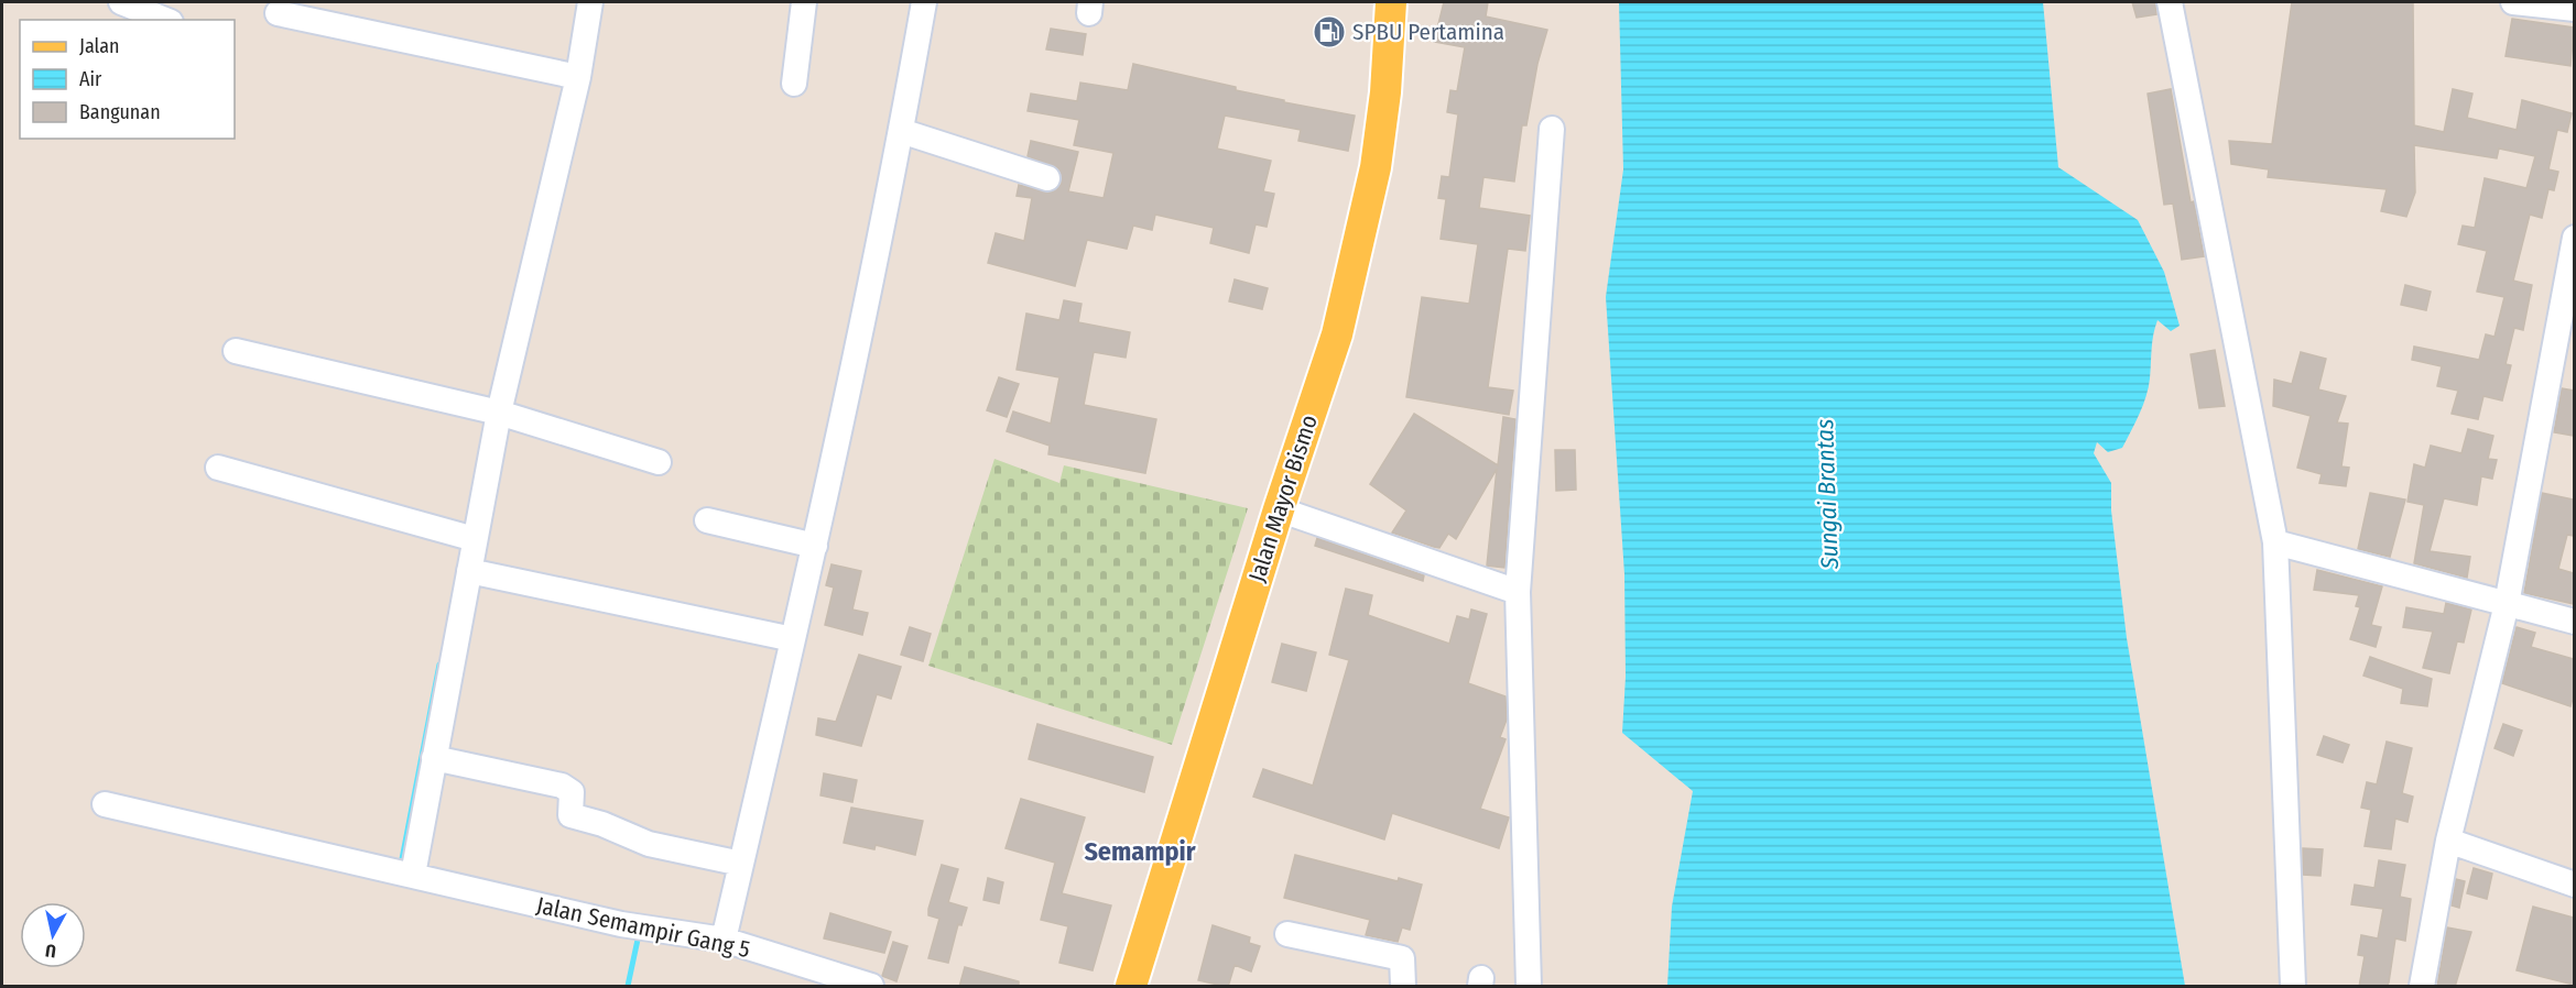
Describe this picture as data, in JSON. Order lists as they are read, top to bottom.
{
  "streets": {
    "main road": ["Jalan Mayor Bismo"],
    "street": ["Jalan Semampir Gang 5"]
  },
  "districts": ["Semampir"],
  "water": ["Sungai Brantas"],
  "places": {
    "fuel station": ["SPBU Pertamina"]
  },
  "legend": ["Jalan", "Air", "Bangunan"],
  "north": "bottom"
}
